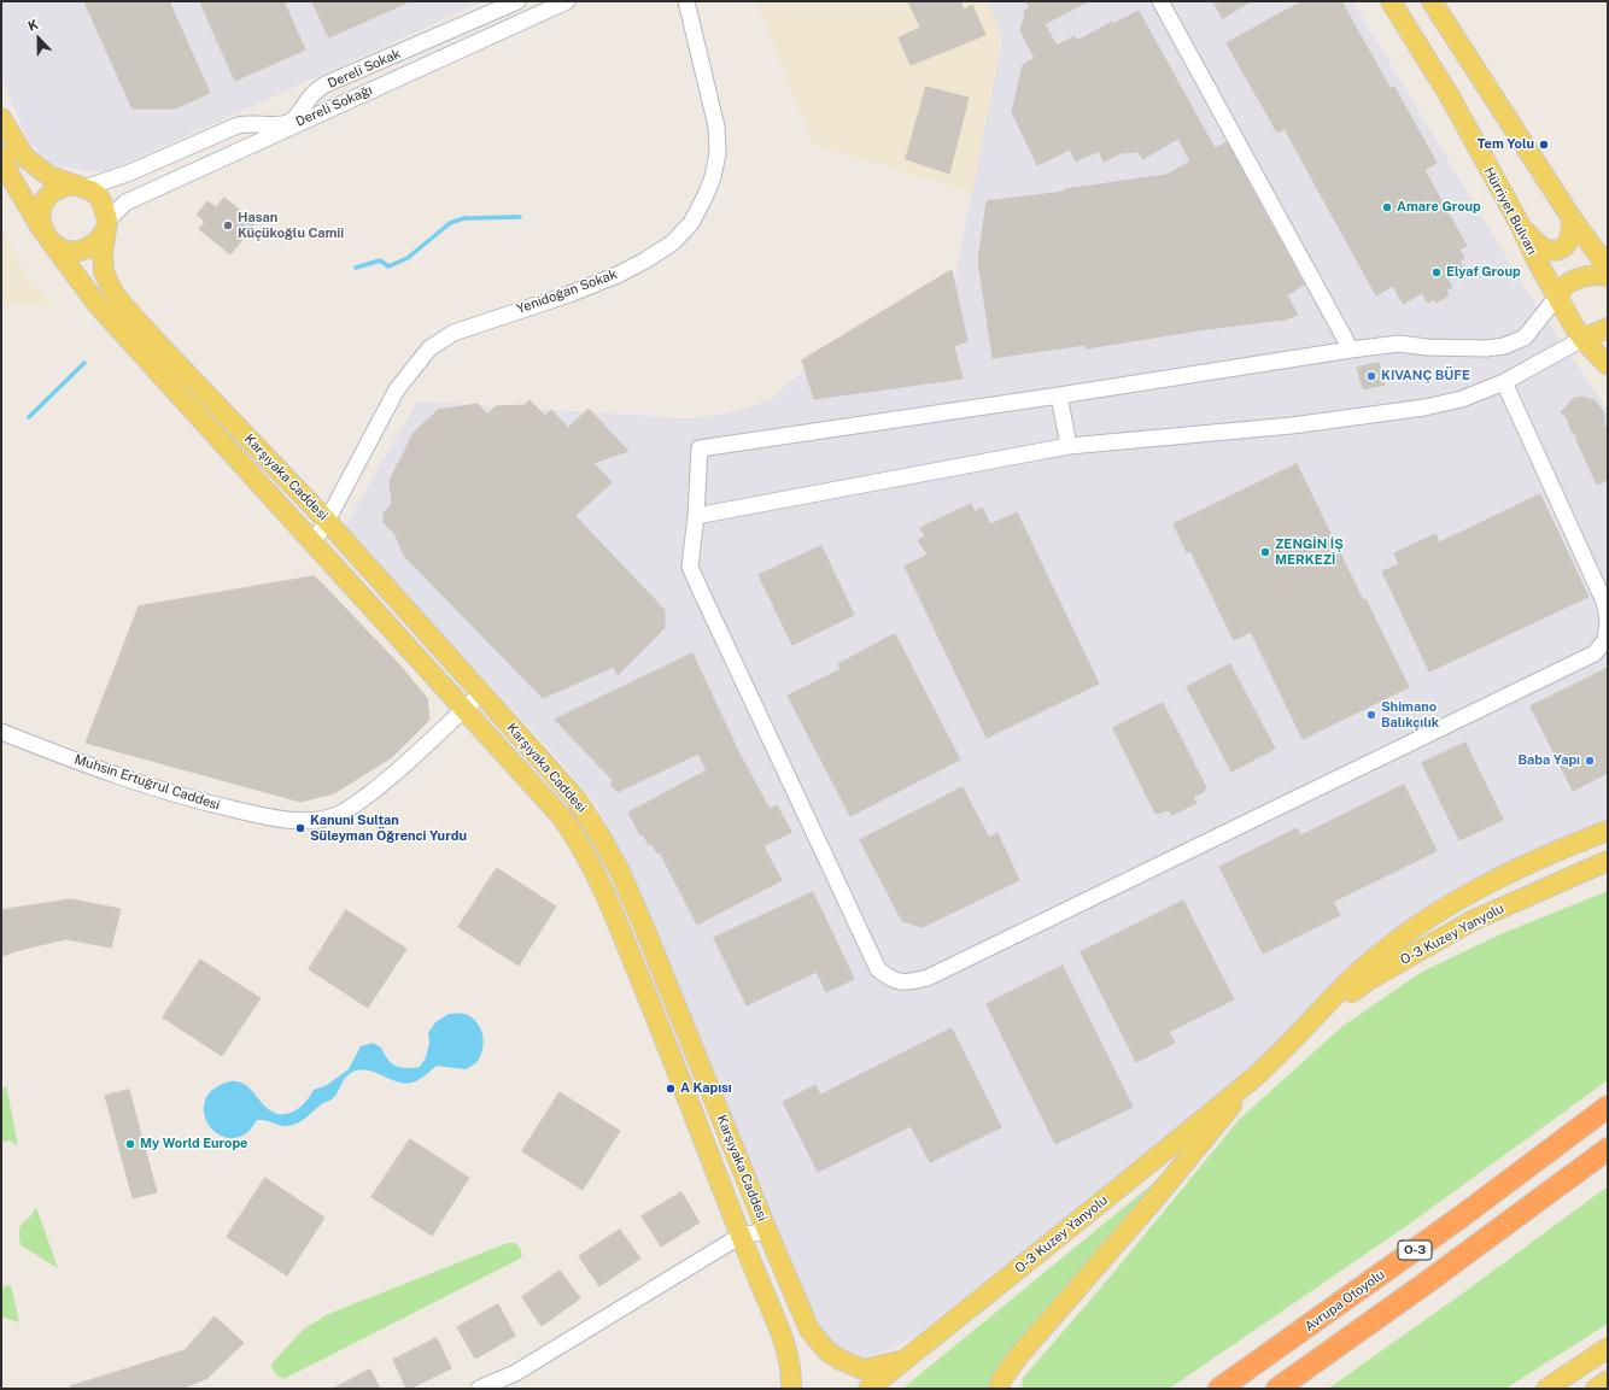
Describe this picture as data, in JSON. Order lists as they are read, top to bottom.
{
  "streets": {
    "highway": ["O-3", "Avrupa Otoyolu"],
    "main road": ["Hürriyet Bulvarı", "Karşıyaka Caddesi", "O-3 Kuzey Yanyolu"],
    "street": [
      "Dereli Sokak",
      "Dereli Sokağı",
      "Yenidoğan Sokak",
      "Muhsin Ertuğrul Caddesi"
    ]
  },
  "crossings": [
    ["Dereli Sokak", "Dereli Sokağı"],
    ["Dereli Sokak", "Karşıyaka Caddesi"],
    ["Dereli Sokağı", "Karşıyaka Caddesi"],
    ["Yenidoğan Sokak", "Karşıyaka Caddesi"],
    ["Karşıyaka Caddesi", "Muhsin Ertuğrul Caddesi"],
    ["Karşıyaka Caddesi", "O-3 Kuzey Yanyolu"]
  ],
  "places": [
    "Tem Yolu",
    "Amare Group",
    "Hasan Küçükoğlu Camii",
    "Elyaf Group",
    "KIVANÇ BÜFE",
    "ZENGİN İŞ MERKEZİ",
    "Shimano Balıkçılık",
    "Baba Yapı",
    "Kanuni Sultan Süleyman Öğrenci Yurdu",
    "A Kapısı",
    "My World Europe"
  ],
  "north": "top"
}
